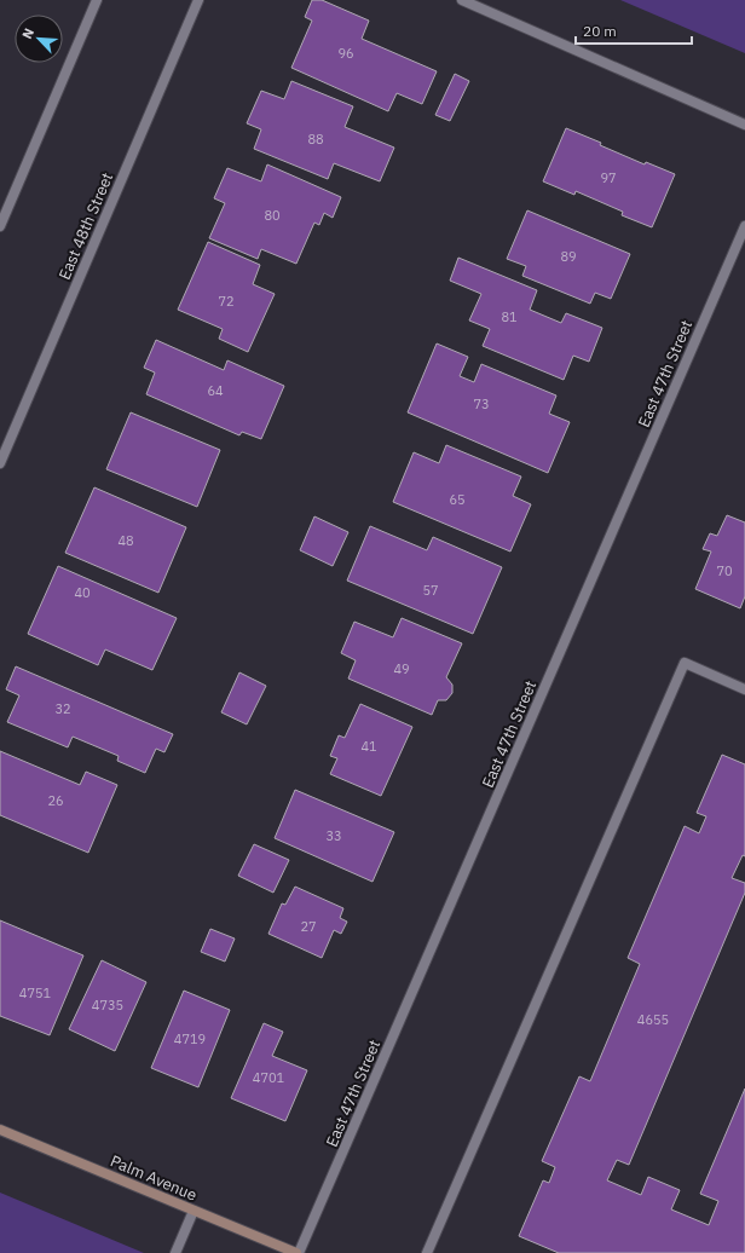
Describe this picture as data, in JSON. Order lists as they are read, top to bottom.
{
  "streets": {
    "main road": ["Palm Avenue"],
    "street": ["East 48th Street", "East 47th Street"]
  },
  "crossings": [
    ["East 47th Street", "Palm Avenue"]
  ],
  "house_numbers": [
    "96",
    "88",
    "97",
    "80",
    "89",
    "72",
    "81",
    "64",
    "73",
    "65",
    "48",
    "70",
    "57",
    "40",
    "49",
    "32",
    "41",
    "26",
    "33",
    "27",
    "4751",
    "4735",
    "4655",
    "4719",
    "4701"
  ],
  "scale_bar": "20 m",
  "north": "top left"
}
